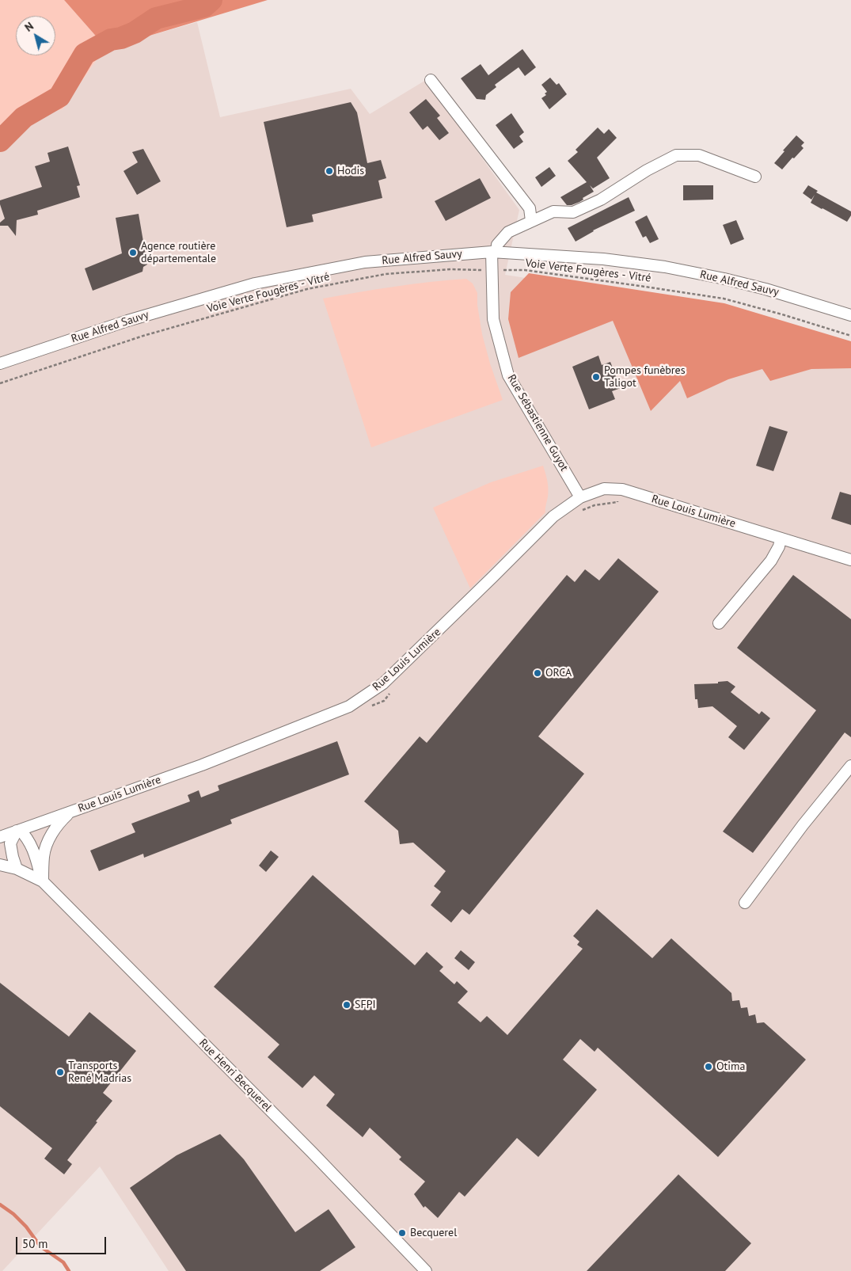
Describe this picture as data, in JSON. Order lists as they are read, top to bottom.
{
  "streets": {
    "street": [
      "Rue Alfred Sauvy",
      "Rue Sébastienne Guyot",
      "Rue Louis Lumière",
      "Rue Henri Becquerel"
    ],
    "path": ["Voie Verte Fougères - Vitré"]
  },
  "crossings": [
    ["Rue Alfred Sauvy", "Rue Sébastienne Guyot"],
    ["Voie Verte Fougères - Vitré", "Rue Sébastienne Guyot"],
    ["Rue Sébastienne Guyot", "Rue Louis Lumière"],
    ["Rue Louis Lumière", "Rue Henri Becquerel"]
  ],
  "places": [
    "Hodis",
    "Agence routière départementale",
    "Pompes funèbres Taligot",
    "ORCA",
    "SFPI",
    "Otima",
    "Transports René Madrias",
    "Becquerel"
  ],
  "scale_bar": "50 m",
  "north": "top left"
}
